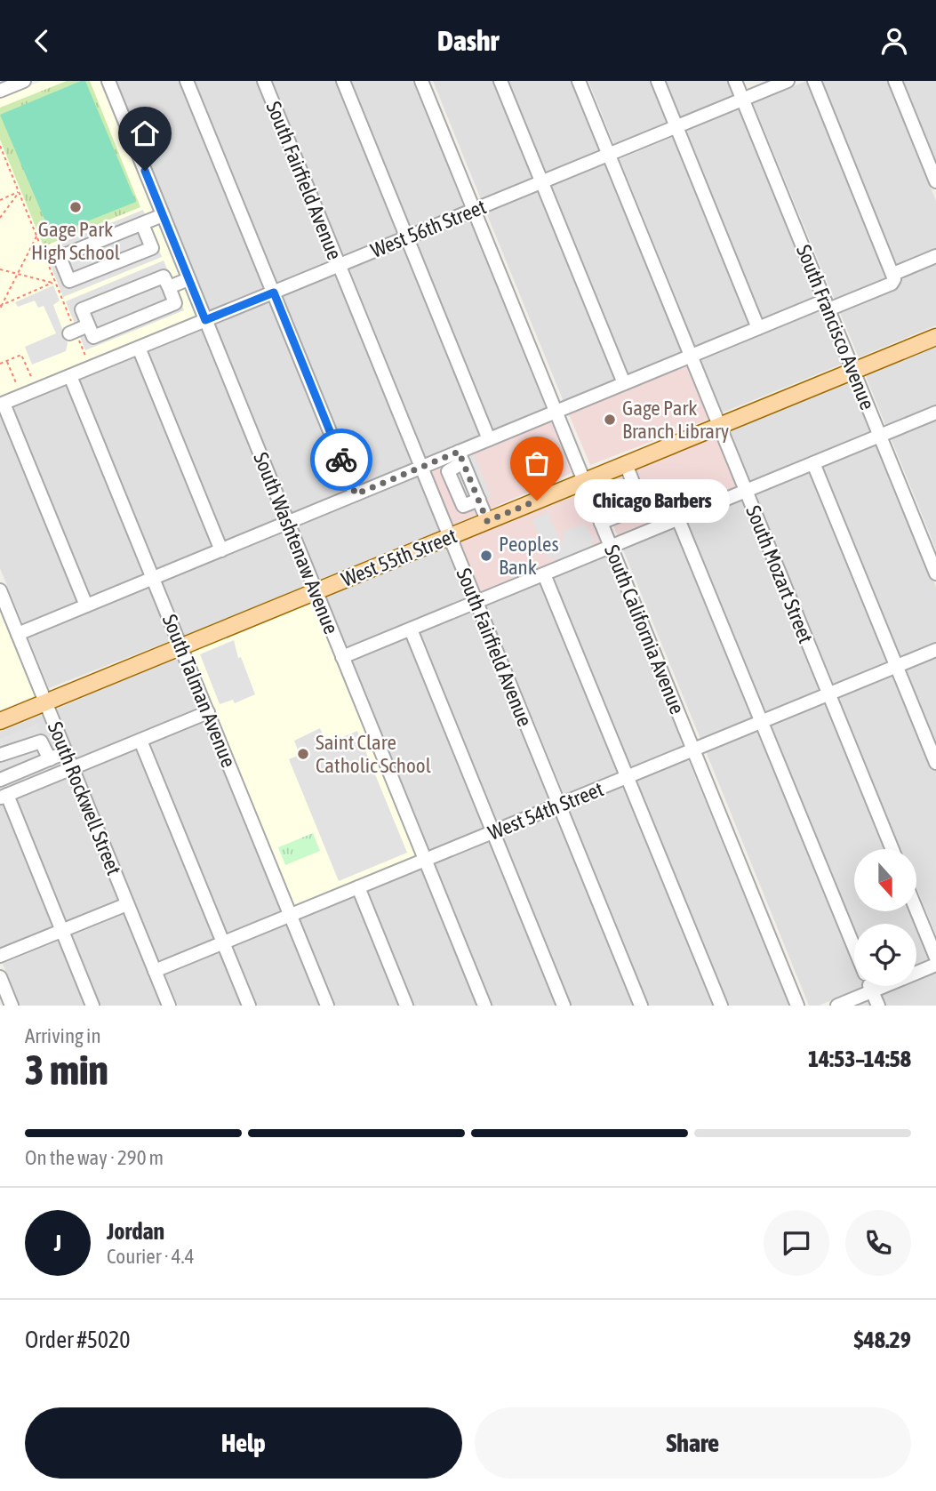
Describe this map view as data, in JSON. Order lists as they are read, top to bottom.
{
  "streets": {
    "main road": ["West 55th Street"],
    "street": [
      "South Fairfield Avenue",
      "West 56th Street",
      "South Francisco Avenue",
      "South Washtenaw Avenue",
      "South Mozart Street",
      "South California Avenue",
      "South Talman Avenue",
      "South Rockwell Street",
      "West 54th Street"
    ]
  },
  "crossings": [
    ["South Fairfield Avenue", "West 56th Street"],
    ["South Fairfield Avenue", "West 55th Street"],
    ["South Fairfield Avenue", "West 54th Street"],
    ["West 56th Street", "South Francisco Avenue"],
    ["West 56th Street", "South Washtenaw Avenue"],
    ["West 56th Street", "South Mozart Street"],
    ["West 56th Street", "South California Avenue"],
    ["West 56th Street", "South Talman Avenue"],
    ["South Francisco Avenue", "West 55th Street"],
    ["South Washtenaw Avenue", "West 55th Street"],
    ["South Washtenaw Avenue", "West 54th Street"],
    ["West 55th Street", "South Mozart Street"],
    ["West 55th Street", "South California Avenue"],
    ["West 55th Street", "South Talman Avenue"],
    ["West 55th Street", "South Rockwell Street"],
    ["South Mozart Street", "West 54th Street"],
    ["South California Avenue", "West 54th Street"],
    ["South Talman Avenue", "West 54th Street"],
    ["South Rockwell Street", "West 54th Street"]
  ],
  "places": [
    "Gage Park High School",
    "Gage Park Branch Library",
    "Chicago Barbers",
    "Peoples Bank",
    "Saint Clare Catholic School"
  ],
  "north": "bottom",
  "page": {
    "header": "Dashr",
    "bubble": "Chicago Barbers",
    "heading": ["3 min", "Arriving in", "14:53–14:58"],
    "panel": [
      "Jordan",
      "Courier · 4.4",
      "Order #5020",
      "$48.29"
    ],
    "bar": "On the way · 290 m",
    "round": "J",
    "buttons": ["Help", "Share"]
  }
}
